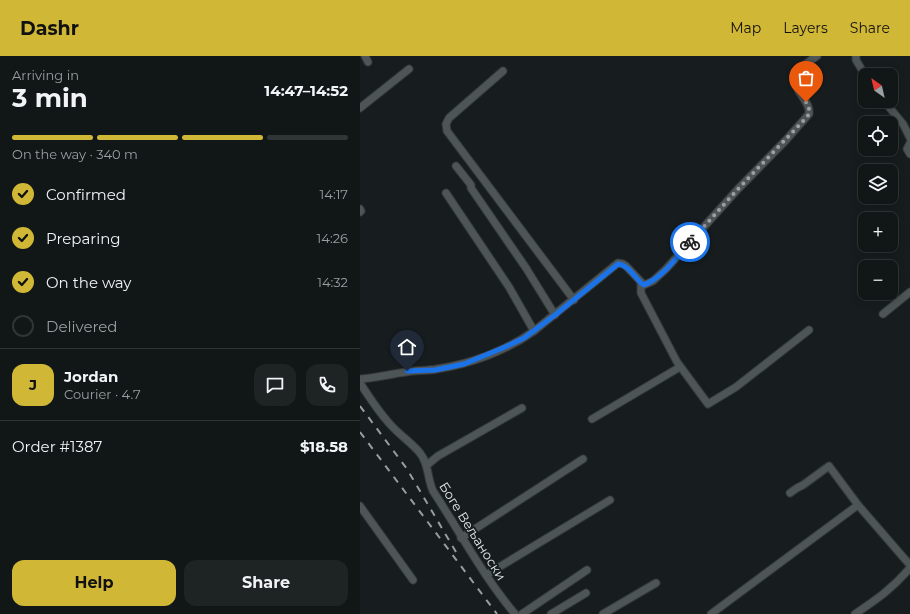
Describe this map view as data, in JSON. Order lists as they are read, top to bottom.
{
  "streets": {
    "street": ["Боге Вељаноски"]
  },
  "north": "top left",
  "page": {
    "header": "Dashr",
    "nav": ["Map", "Layers", "Share"],
    "heading": ["3 min", "Arriving in", "14:47–14:52"],
    "panel": [
      "Jordan",
      "Courier · 4.7",
      "Order #1387",
      "$18.58"
    ],
    "map_buttons": ["+", "−"],
    "bar": "On the way · 340 m",
    "list": [
      ["Confirmed", "14:17"],
      ["Preparing", "14:26"],
      ["On the way", "14:32"],
      "Delivered"
    ],
    "round": "J",
    "buttons": ["Help", "Share"]
  }
}
